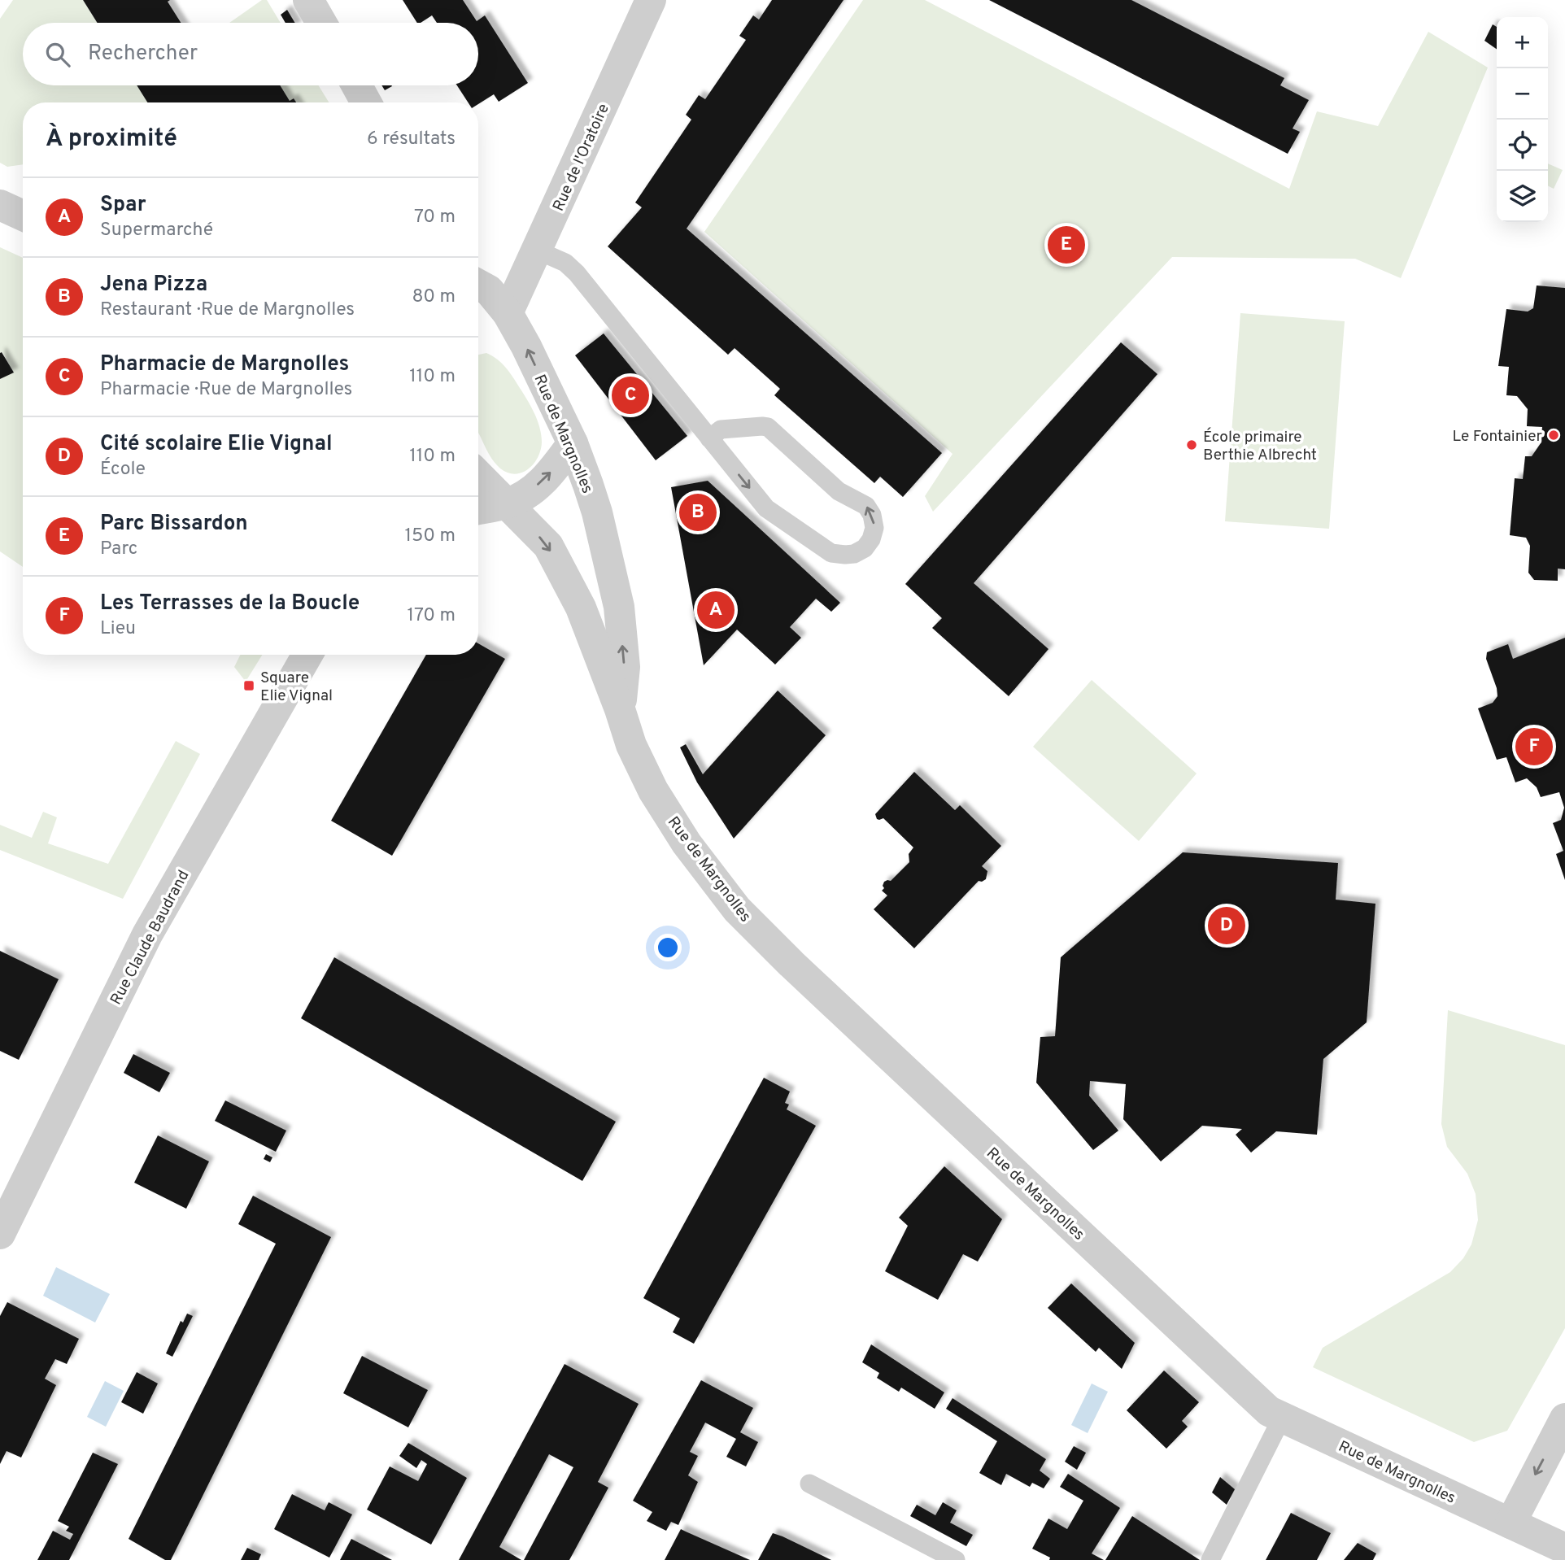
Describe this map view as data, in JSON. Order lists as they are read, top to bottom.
{
  "streets": {
    "street": ["Rue de l'Oratoire", "Rue de Margnolles", "Rue Claude Baudrand"]
  },
  "crossings": [
    ["Rue de l'Oratoire", "Rue de Margnolles"]
  ],
  "places": {
    "other": ["Le Fontainier", "École primaire Berthie Albrecht"],
    "transit": ["Square Elie Vignal"]
  },
  "page": {
    "map_buttons": ["+", "−"],
    "search": "Rechercher",
    "heading": ["À proximité", "6 résultats"],
    "list": [
      {
        "mark": "A",
        "name": "Spar",
        "note": "Supermarché",
        "value": "70 m"
      },
      {
        "mark": "B",
        "name": "Jena Pizza",
        "note": "Restaurant · Rue de Margnolles",
        "value": "80 m"
      },
      {
        "mark": "C",
        "name": "Pharmacie de Margnolles",
        "note": "Pharmacie · Rue de Margnolles",
        "value": "110 m"
      },
      {
        "mark": "D",
        "name": "Cité scolaire Elie Vignal",
        "note": "École",
        "value": "110 m"
      },
      {
        "mark": "E",
        "name": "Parc Bissardon",
        "note": "Parc",
        "value": "150 m"
      },
      {
        "mark": "F",
        "name": "Les Terrasses de la Boucle",
        "note": "Lieu",
        "value": "170 m"
      }
    ],
    "pins": [
      "E",
      "C",
      "B",
      "A",
      "F",
      "D"
    ]
  }
}
